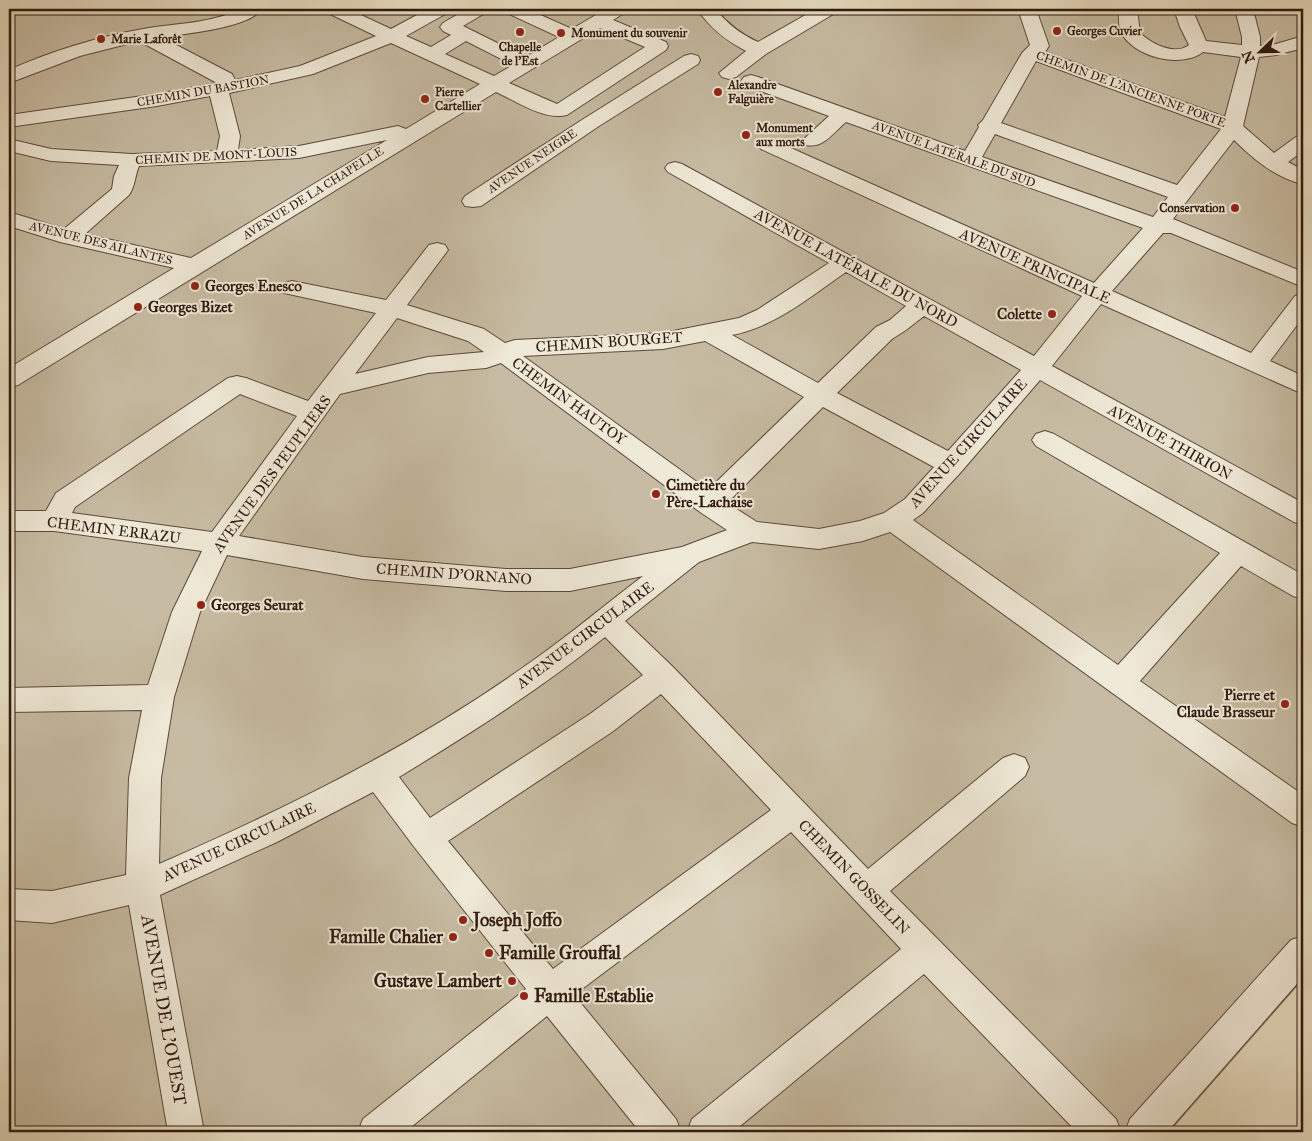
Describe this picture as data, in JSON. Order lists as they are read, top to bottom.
{
  "streets": {
    "lane": [
      "CHEMIN DE L'ANCIENNE PORTE",
      "CHEMIN DU BASTION",
      "AVENUE LATÉRALE DU SUD",
      "CHEMIN DE MONT-LOUIS",
      "AVENUE NEIGRE",
      "AVENUE DE LA CHAPELLE",
      "AVENUE DES AILANTES",
      "AVENUE PRINCIPALE",
      "AVENUE LATÉRALE DU NORD",
      "CHEMIN BOURGET",
      "CHEMIN HAUTOY",
      "AVENUE THIRION",
      "AVENUE CIRCULAIRE",
      "AVENUE DES PEUPLIERS",
      "CHEMIN ERRAZU",
      "CHEMIN D'ORNANO",
      "CHEMIN GOSSELIN",
      "AVENUE DE L'OUEST"
    ]
  },
  "crossings": [
    ["CHEMIN DE L'ANCIENNE PORTE", "AVENUE CIRCULAIRE"],
    ["AVENUE LATÉRALE DU SUD", "AVENUE CIRCULAIRE"],
    ["CHEMIN DE MONT-LOUIS", "AVENUE DE LA CHAPELLE"],
    ["AVENUE DE LA CHAPELLE", "AVENUE DES AILANTES"],
    ["AVENUE PRINCIPALE", "AVENUE CIRCULAIRE"],
    ["AVENUE LATÉRALE DU NORD", "CHEMIN BOURGET"],
    ["AVENUE LATÉRALE DU NORD", "AVENUE THIRION"],
    ["AVENUE LATÉRALE DU NORD", "AVENUE CIRCULAIRE"],
    ["CHEMIN BOURGET", "CHEMIN HAUTOY"],
    ["CHEMIN HAUTOY", "AVENUE CIRCULAIRE"],
    ["CHEMIN HAUTOY", "AVENUE DES PEUPLIERS"],
    ["AVENUE THIRION", "AVENUE CIRCULAIRE"],
    ["AVENUE CIRCULAIRE", "AVENUE DES PEUPLIERS"],
    ["AVENUE CIRCULAIRE", "CHEMIN D'ORNANO"],
    ["AVENUE CIRCULAIRE", "CHEMIN GOSSELIN"],
    ["AVENUE CIRCULAIRE", "AVENUE DE L'OUEST"],
    ["AVENUE DES PEUPLIERS", "CHEMIN ERRAZU"],
    ["AVENUE DES PEUPLIERS", "CHEMIN D'ORNANO"],
    ["AVENUE DES PEUPLIERS", "AVENUE DE L'OUEST"],
    ["CHEMIN ERRAZU", "CHEMIN D'ORNANO"]
  ],
  "places": [
    "Georges Cuvier",
    "Chapelle de l'Est",
    "Monument du souvenir",
    "Marie Laforêt",
    "Alexandre Falguière",
    "Pierre Cartellier",
    "Monument aux morts",
    "Conservation",
    "Georges Enesco",
    "Georges Bizet",
    "Colette",
    "Cimetière du Père-Lachaise",
    "Georges Seurat",
    "Pierre et Claude Brasseur",
    "Joseph Joffo",
    "Famille Chalier",
    "Famille Grouffal",
    "Gustave Lambert",
    "Famille Establie"
  ],
  "north": "bottom left"
}
